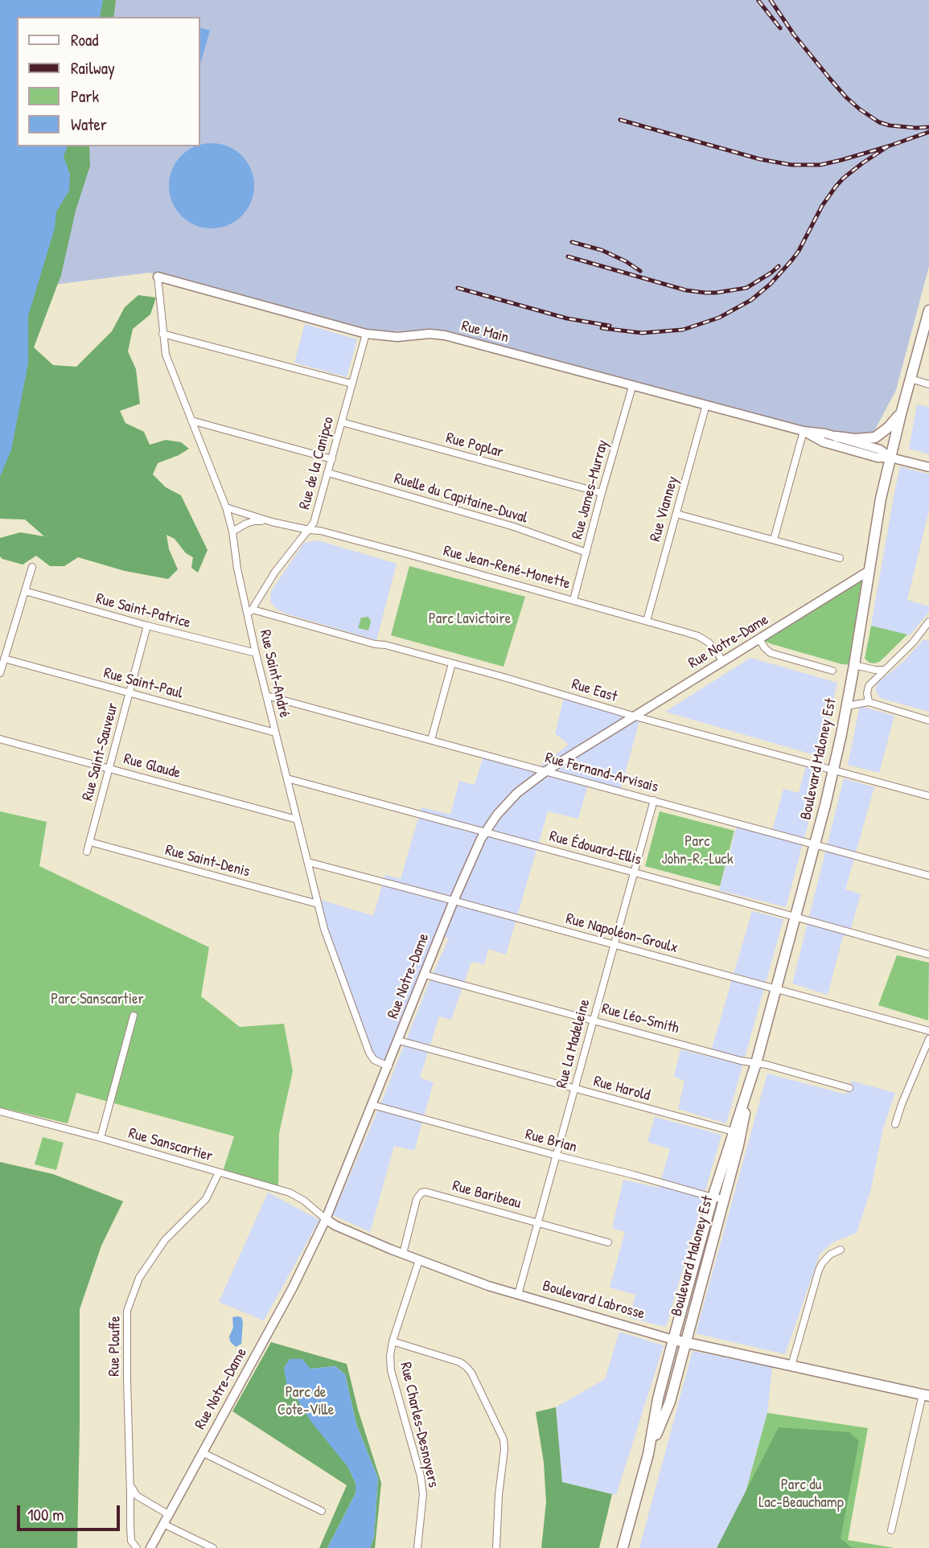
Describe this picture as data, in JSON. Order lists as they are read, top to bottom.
{
  "streets": {
    "main road": ["Boulevard Maloney Est", "Boulevard Labrosse"],
    "street": [
      "Rue Main",
      "Rue Poplar",
      "Rue de la Canipco",
      "Rue James-Murray",
      "Ruelle du Capitaine-Duval",
      "Rue Vianney",
      "Rue Jean-René-Monette",
      "Rue Saint-Patrice",
      "Rue Notre-Dame",
      "Rue Saint-André",
      "Rue Saint-Paul",
      "Rue East",
      "Rue Saint-Sauveur",
      "Rue Glaude",
      "Rue Fernand-Arvisais",
      "Rue Édouard-Ellis",
      "Rue Saint-Denis",
      "Rue Napoléon-Groulx",
      "Rue Léo-Smith",
      "Rue La Madeleine",
      "Rue Harold",
      "Rue Brian",
      "Rue Sanscartier",
      "Rue Baribeau",
      "Rue Plouffe",
      "Rue Charles-Desnoyers"
    ]
  },
  "crossings": [
    ["Rue Main", "Rue de la Canipco"],
    ["Rue Main", "Rue James-Murray"],
    ["Rue Main", "Rue Vianney"],
    ["Rue Main", "Rue Saint-André"],
    ["Rue Main", "Boulevard Maloney Est"],
    ["Rue Poplar", "Rue de la Canipco"],
    ["Rue Poplar", "Rue James-Murray"],
    ["Rue de la Canipco", "Ruelle du Capitaine-Duval"],
    ["Rue de la Canipco", "Rue Jean-René-Monette"],
    ["Rue de la Canipco", "Rue Saint-André"],
    ["Rue de la Canipco", "Rue East"],
    ["Rue James-Murray", "Ruelle du Capitaine-Duval"],
    ["Rue James-Murray", "Rue Jean-René-Monette"],
    ["Rue Vianney", "Rue Jean-René-Monette"],
    ["Rue Jean-René-Monette", "Rue Notre-Dame"],
    ["Rue Jean-René-Monette", "Rue Saint-André"],
    ["Rue Saint-Patrice", "Rue Saint-André"],
    ["Rue Saint-Patrice", "Rue Saint-Sauveur"],
    ["Rue Notre-Dame", "Rue Saint-André"],
    ["Rue Notre-Dame", "Rue East"],
    ["Rue Notre-Dame", "Boulevard Maloney Est"],
    ["Rue Notre-Dame", "Rue Fernand-Arvisais"],
    ["Rue Notre-Dame", "Rue Édouard-Ellis"],
    ["Rue Notre-Dame", "Rue Napoléon-Groulx"],
    ["Rue Notre-Dame", "Rue Léo-Smith"],
    ["Rue Notre-Dame", "Rue Harold"],
    ["Rue Notre-Dame", "Rue Brian"],
    ["Rue Notre-Dame", "Rue Sanscartier"],
    ["Rue Notre-Dame", "Boulevard Labrosse"],
    ["Rue Saint-André", "Rue Saint-Paul"],
    ["Rue Saint-André", "Rue East"],
    ["Rue Saint-André", "Rue Glaude"],
    ["Rue Saint-André", "Rue Fernand-Arvisais"],
    ["Rue Saint-André", "Rue Édouard-Ellis"],
    ["Rue Saint-André", "Rue Saint-Denis"],
    ["Rue Saint-André", "Rue Napoléon-Groulx"],
    ["Rue Saint-Paul", "Rue Saint-Sauveur"],
    ["Rue East", "Boulevard Maloney Est"],
    ["Rue Saint-Sauveur", "Rue Glaude"],
    ["Rue Saint-Sauveur", "Rue Saint-Denis"],
    ["Boulevard Maloney Est", "Rue Fernand-Arvisais"],
    ["Boulevard Maloney Est", "Rue Édouard-Ellis"],
    ["Boulevard Maloney Est", "Rue Napoléon-Groulx"],
    ["Boulevard Maloney Est", "Rue Léo-Smith"],
    ["Boulevard Maloney Est", "Rue Harold"],
    ["Boulevard Maloney Est", "Rue Brian"],
    ["Boulevard Maloney Est", "Boulevard Labrosse"],
    ["Rue Fernand-Arvisais", "Rue La Madeleine"],
    ["Rue Édouard-Ellis", "Rue La Madeleine"],
    ["Rue Napoléon-Groulx", "Rue La Madeleine"],
    ["Rue Léo-Smith", "Rue La Madeleine"],
    ["Rue La Madeleine", "Rue Harold"],
    ["Rue La Madeleine", "Rue Brian"],
    ["Rue La Madeleine", "Rue Baribeau"],
    ["Rue La Madeleine", "Boulevard Labrosse"],
    ["Rue Sanscartier", "Boulevard Labrosse"],
    ["Rue Sanscartier", "Rue Plouffe"],
    ["Rue Baribeau", "Boulevard Labrosse"],
    ["Boulevard Labrosse", "Rue Charles-Desnoyers"]
  ],
  "parks": [
    "Parc Lavictoire",
    "Parc John-R.-Luck",
    "Parc Sanscartier",
    "Parc de Cote-Ville",
    "Parc du Lac-Beauchamp"
  ],
  "legend": [
    "Road",
    "Railway",
    "Park",
    "Water"
  ],
  "scale_bar": "100 m"
}
